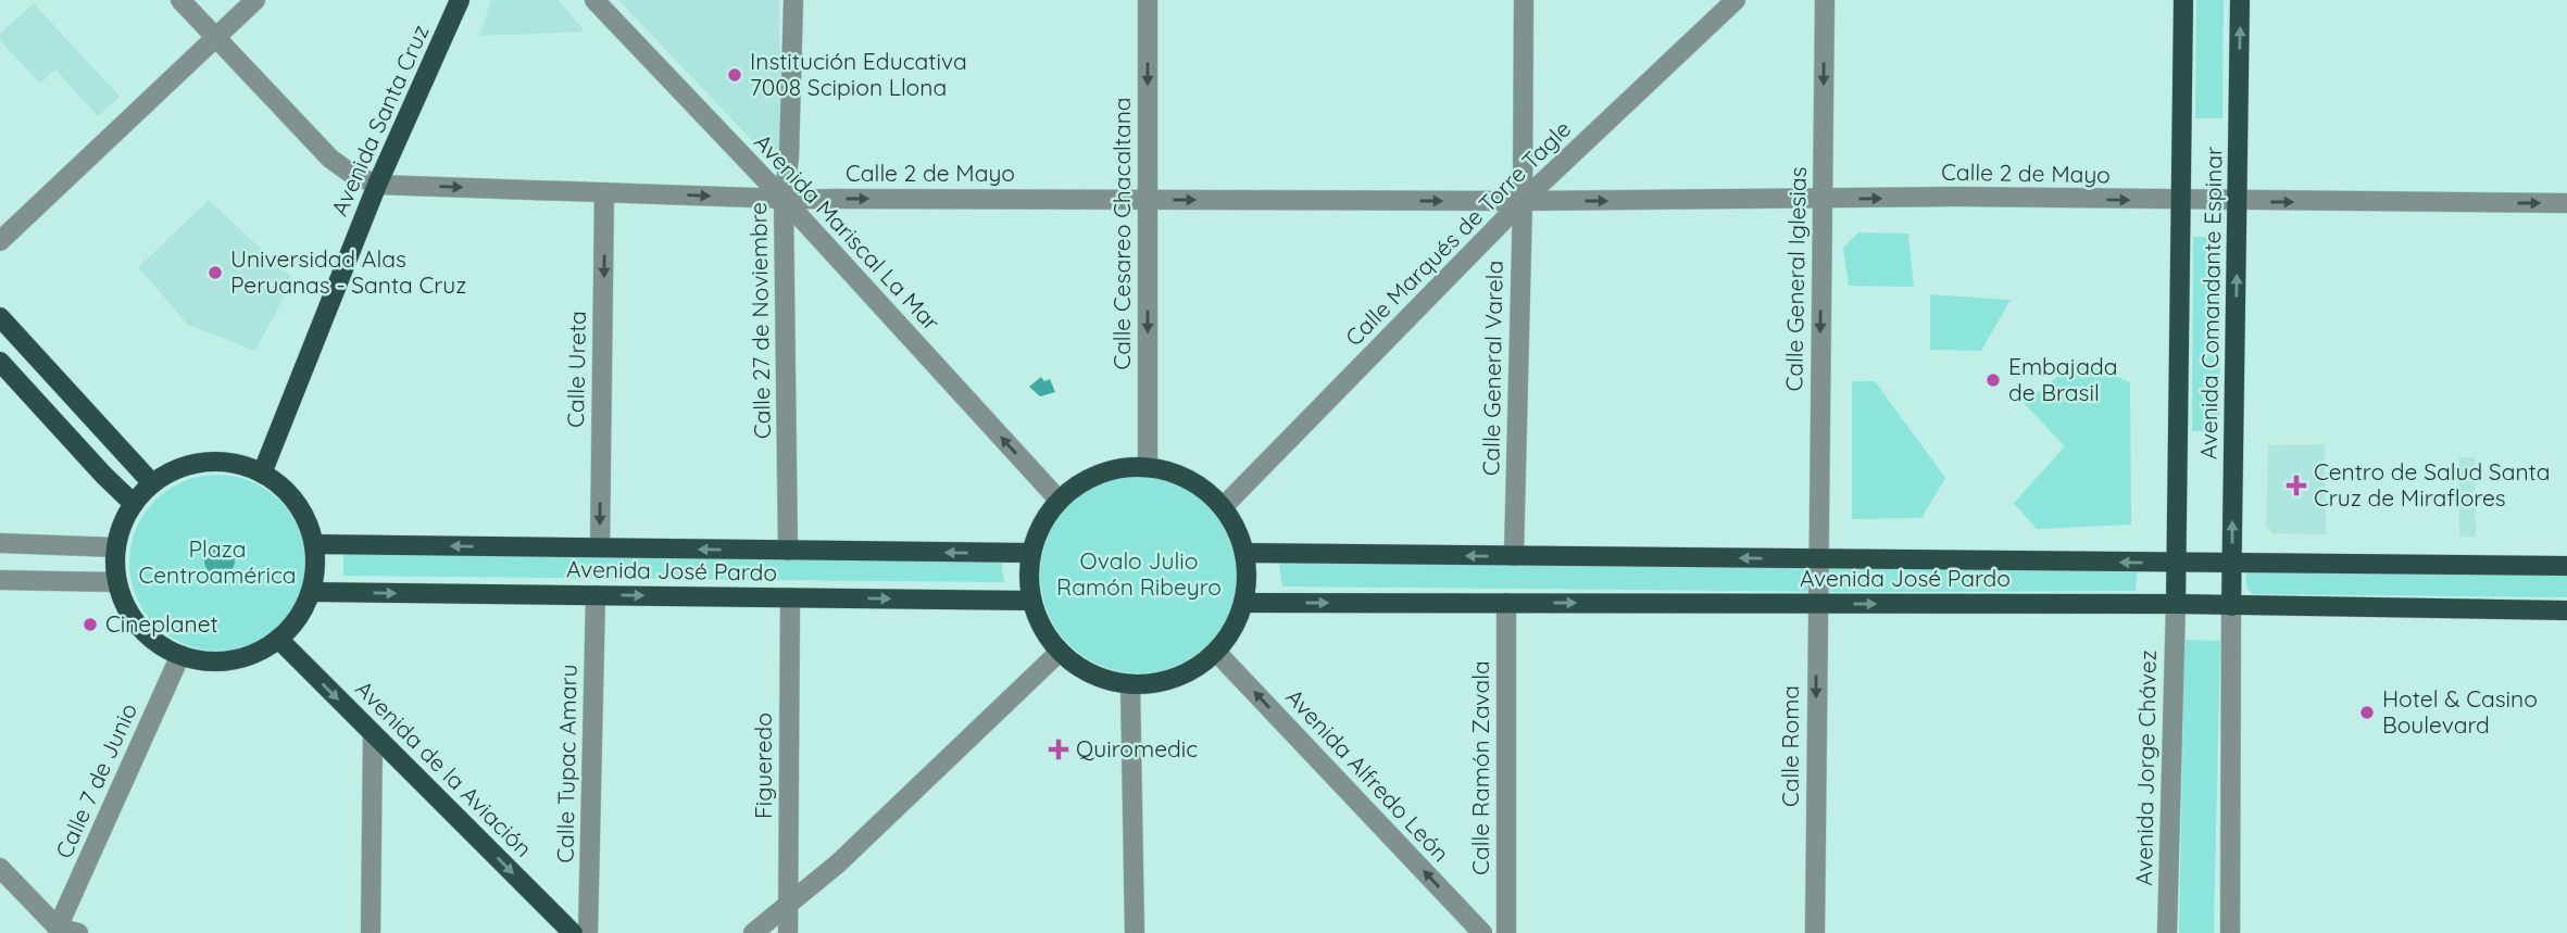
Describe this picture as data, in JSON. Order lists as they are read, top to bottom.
{
  "streets": {
    "main road": [
      "Avenida Santa Cruz",
      "Avenida Comandante Espinar",
      "Avenida José Pardo",
      "Avenida de la Aviación"
    ],
    "street": [
      "Calle 2 de Mayo",
      "Avenida Mariscal La Mar",
      "Calle Cesareo Chacaltana",
      "Calle Marqués de Torre Tagle",
      "Calle General Iglesias",
      "Calle 27 de Noviembre",
      "Calle General Varela",
      "Calle Ureta",
      "Calle Roma",
      "Calle Tupac Amaru",
      "Figueredo",
      "Calle Ramón Zavala",
      "Avenida Jorge Chávez",
      "Avenida Alfredo León",
      "Calle 7 de Junio"
    ]
  },
  "crossings": [
    ["Avenida Santa Cruz", "Calle 2 de Mayo"],
    ["Avenida Santa Cruz", "Avenida José Pardo"],
    ["Avenida Santa Cruz", "Avenida de la Aviación"],
    ["Avenida Santa Cruz", "Calle 7 de Junio"],
    ["Calle 2 de Mayo", "Avenida Mariscal La Mar"],
    ["Calle 2 de Mayo", "Calle Cesareo Chacaltana"],
    ["Calle 2 de Mayo", "Calle Marqués de Torre Tagle"],
    ["Calle 2 de Mayo", "Calle General Iglesias"],
    ["Calle 2 de Mayo", "Avenida Comandante Espinar"],
    ["Calle 2 de Mayo", "Calle 27 de Noviembre"],
    ["Calle 2 de Mayo", "Calle General Varela"],
    ["Calle 2 de Mayo", "Calle Ureta"],
    ["Avenida Mariscal La Mar", "Calle Cesareo Chacaltana"],
    ["Avenida Mariscal La Mar", "Calle Marqués de Torre Tagle"],
    ["Avenida Mariscal La Mar", "Calle 27 de Noviembre"],
    ["Avenida Mariscal La Mar", "Avenida José Pardo"],
    ["Avenida Mariscal La Mar", "Avenida Alfredo León"],
    ["Calle Cesareo Chacaltana", "Calle Marqués de Torre Tagle"],
    ["Calle Cesareo Chacaltana", "Avenida José Pardo"],
    ["Calle Cesareo Chacaltana", "Avenida Alfredo León"],
    ["Calle Marqués de Torre Tagle", "Calle General Varela"],
    ["Calle Marqués de Torre Tagle", "Avenida José Pardo"],
    ["Calle Marqués de Torre Tagle", "Avenida Alfredo León"],
    ["Calle General Iglesias", "Avenida José Pardo"],
    ["Calle General Iglesias", "Calle Roma"],
    ["Avenida Comandante Espinar", "Avenida José Pardo"],
    ["Avenida Comandante Espinar", "Avenida Jorge Chávez"],
    ["Calle 27 de Noviembre", "Avenida José Pardo"],
    ["Calle General Varela", "Avenida José Pardo"],
    ["Calle Ureta", "Avenida José Pardo"],
    ["Avenida José Pardo", "Calle Roma"],
    ["Avenida José Pardo", "Calle Tupac Amaru"],
    ["Avenida José Pardo", "Figueredo"],
    ["Avenida José Pardo", "Calle Ramón Zavala"],
    ["Avenida José Pardo", "Avenida Jorge Chávez"],
    ["Avenida José Pardo", "Avenida de la Aviación"],
    ["Avenida José Pardo", "Avenida Alfredo León"],
    ["Avenida José Pardo", "Calle 7 de Junio"],
    ["Avenida de la Aviación", "Calle 7 de Junio"]
  ],
  "one_way": [
    "Calle 2 de Mayo",
    "Avenida Mariscal La Mar",
    "Calle Cesareo Chacaltana",
    "Calle General Iglesias",
    "Calle Ureta",
    "Calle Roma",
    "Avenida de la Aviación",
    "Avenida Alfredo León"
  ],
  "parks": ["Plaza Centroamérica", "Ovalo Julio Ramón Ribeyro"],
  "places": {
    "other": [
      "Institución Educativa 7008 Scipion Llona",
      "Universidad Alas Peruanas - Santa Cruz",
      "Embajada de Brasil",
      "Cineplanet",
      "Hotel & Casino Boulevard"
    ],
    "health": ["Centro de Salud Santa Cruz de Miraflores", "Quiromedic"]
  }
}
